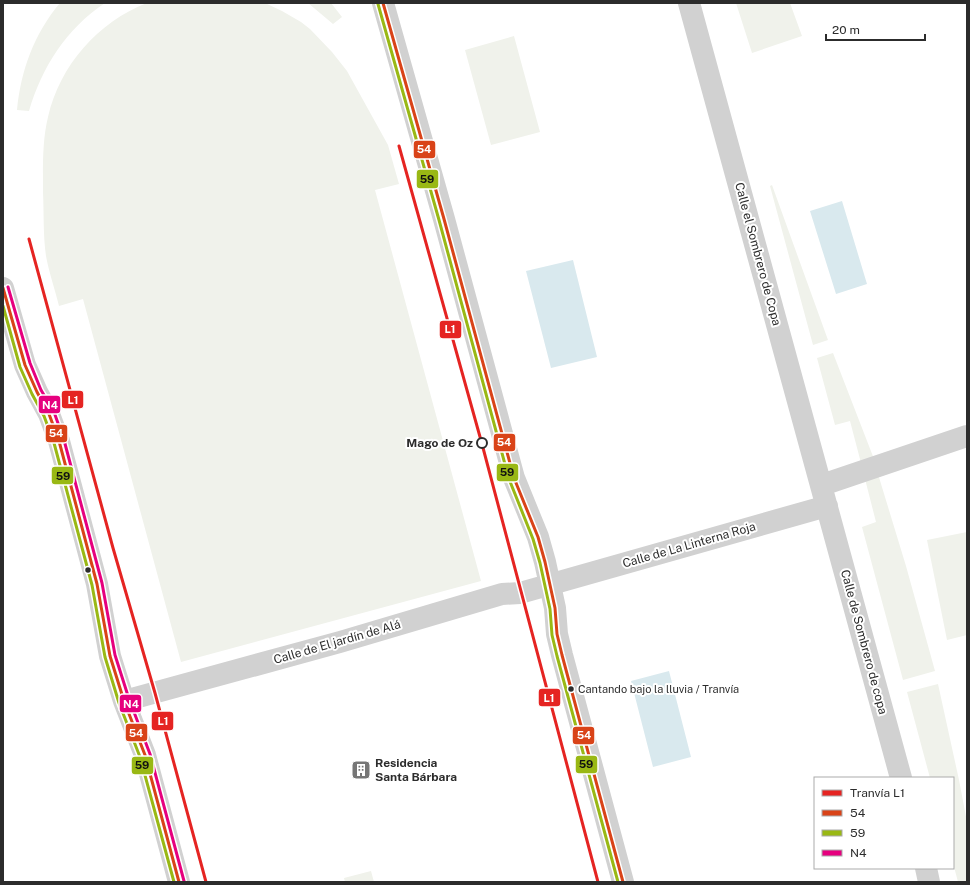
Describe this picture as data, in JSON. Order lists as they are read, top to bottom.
{
  "streets": {
    "street": [
      "Calle el Sombrero de Copa",
      "Calle de La Linterna Roja",
      "Calle de El jardín de Alá",
      "Calle de Sombrero de copa"
    ]
  },
  "crossings": [
    ["Calle el Sombrero de Copa", "Calle de La Linterna Roja"],
    ["Calle el Sombrero de Copa", "Calle de Sombrero de copa"],
    ["Calle de La Linterna Roja", "Calle de El jardín de Alá"],
    ["Calle de La Linterna Roja", "Calle de Sombrero de copa"]
  ],
  "places": {
    "other": ["Mago de Oz", "Cantando bajo la lluvia / Tranvía"],
    "building": ["Residencia Santa Bárbara"]
  },
  "lines": [
    "transit line 54",
    "transit line 59",
    "tram line L1",
    "transit line N4"
  ],
  "legend": [
    "Tranvía L1",
    "54",
    "59",
    "N4"
  ],
  "scale_bar": "20 m"
}
